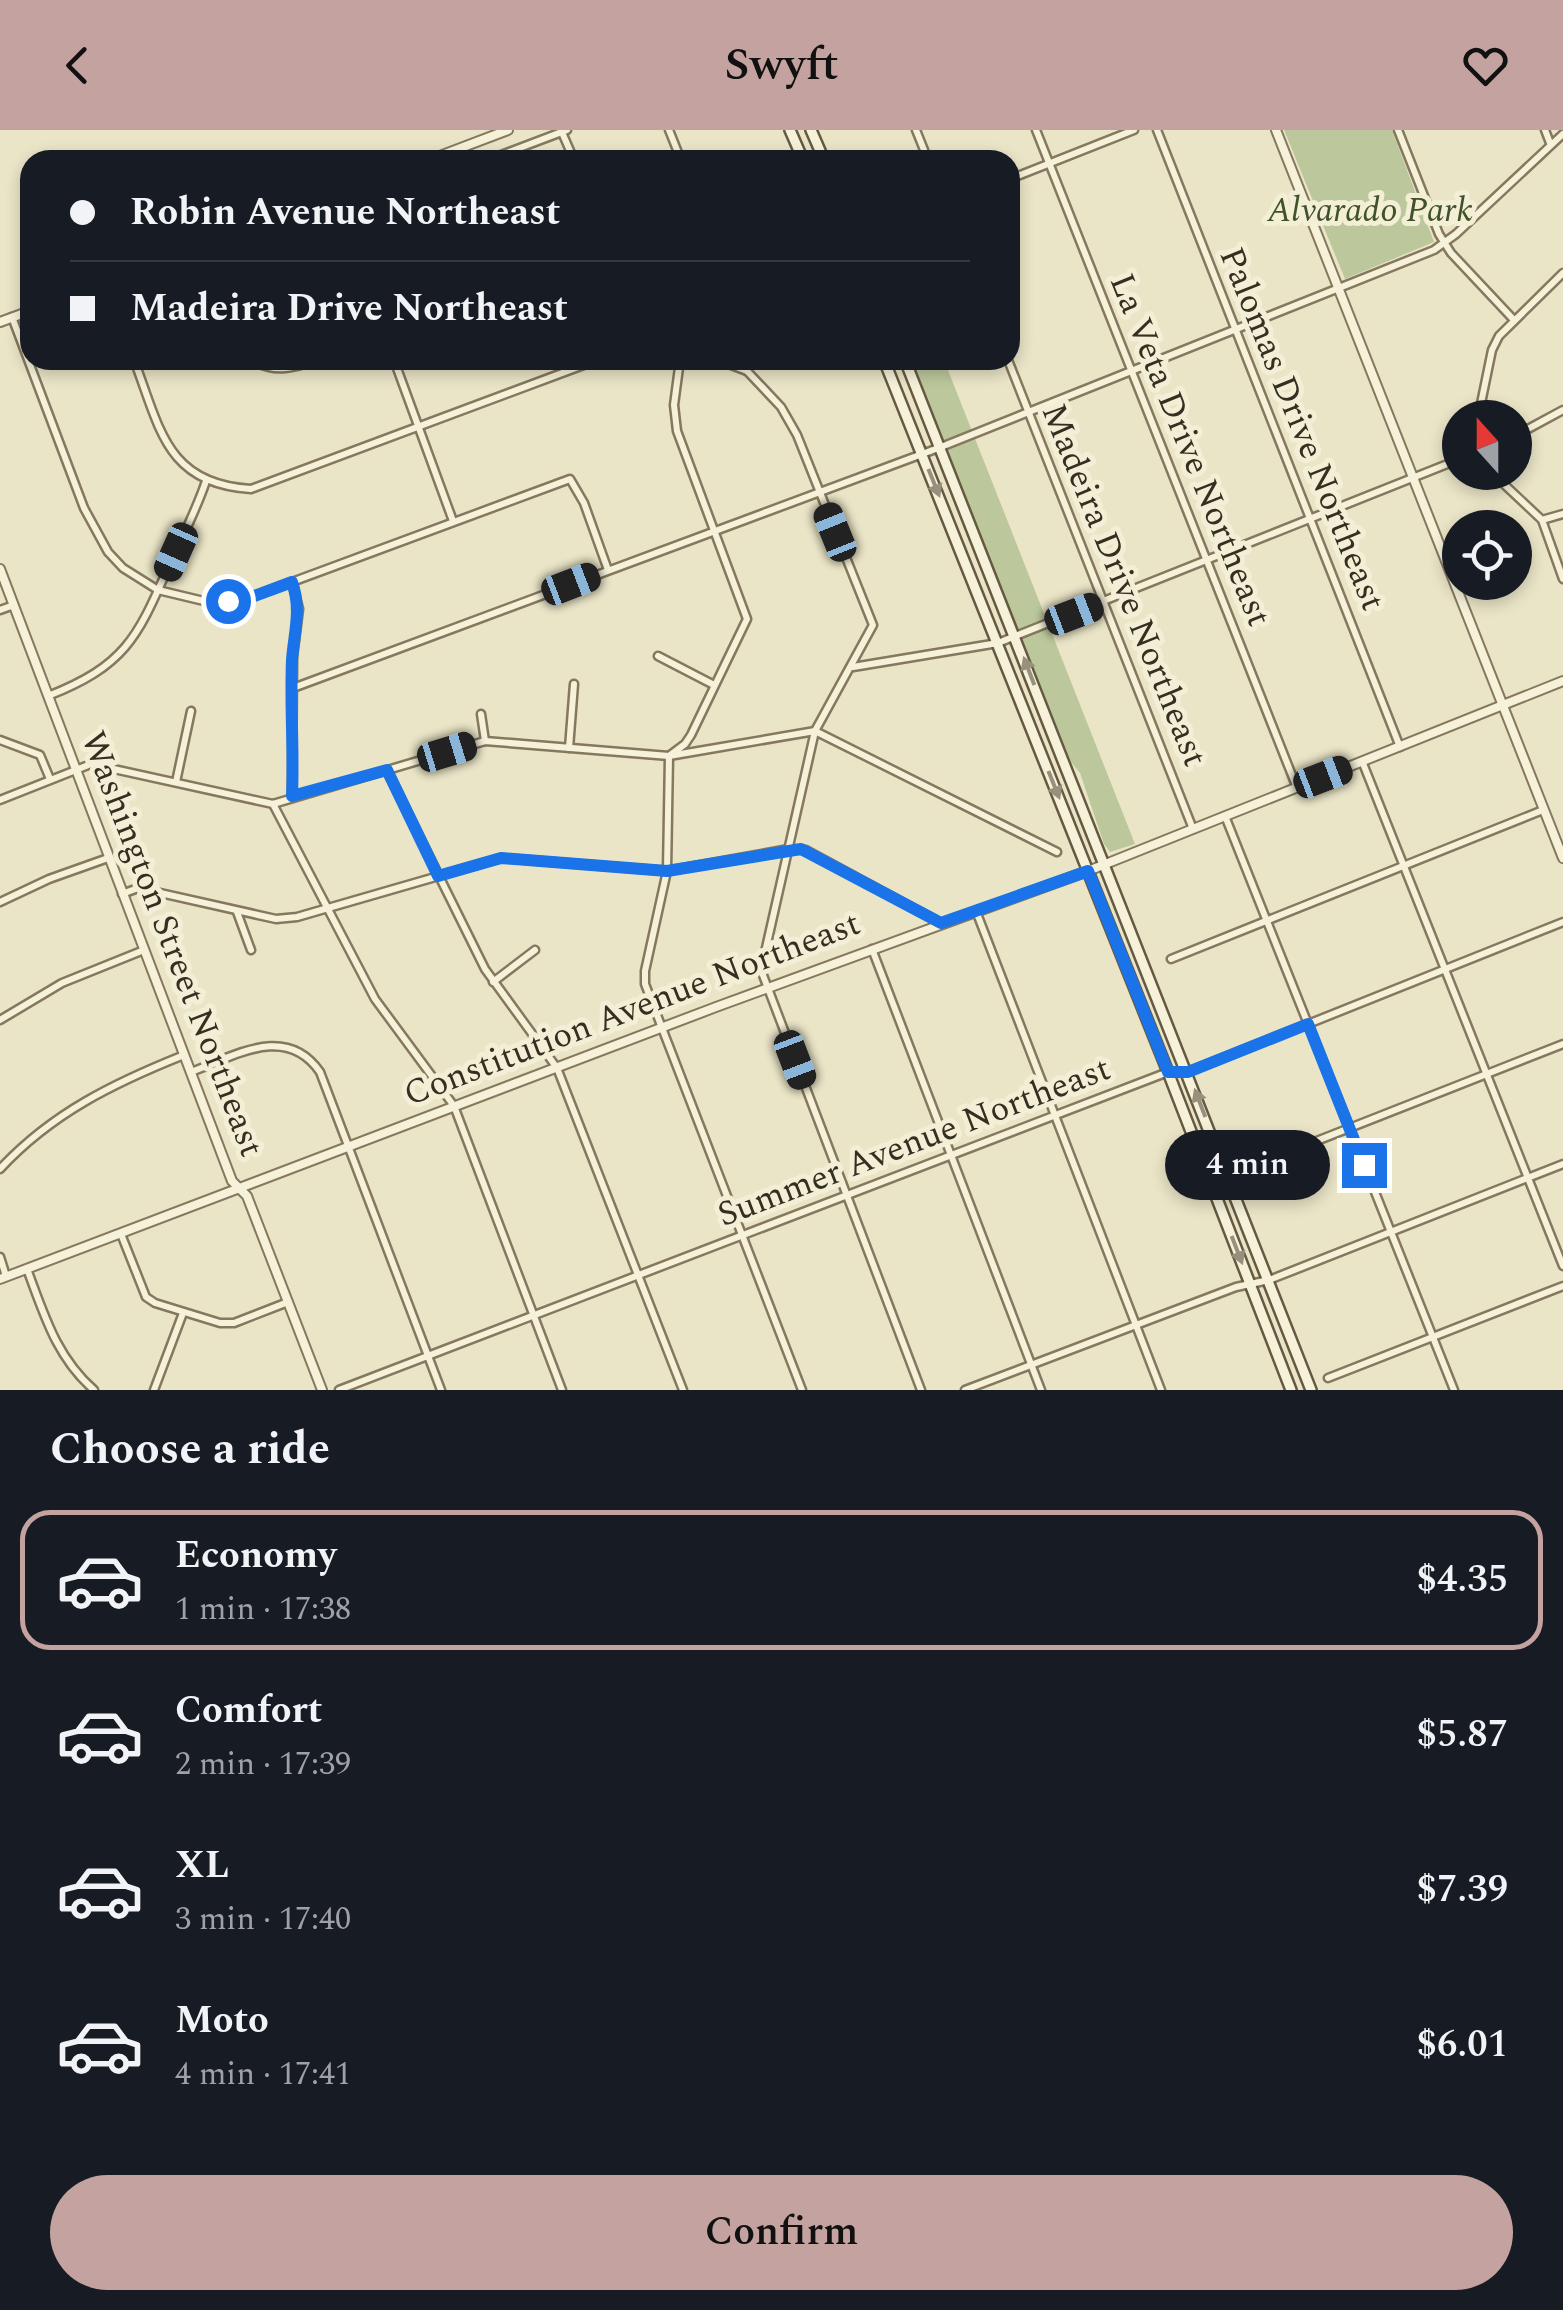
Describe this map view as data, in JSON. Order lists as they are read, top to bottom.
{
  "streets": {
    "street": [
      "Palomas Drive Northeast",
      "La Veta Drive Northeast",
      "Madeira Drive Northeast",
      "Washington Street Northeast",
      "Constitution Avenue Northeast",
      "Summer Avenue Northeast"
    ]
  },
  "crossings": [
    ["Palomas Drive Northeast", "Constitution Avenue Northeast"],
    ["La Veta Drive Northeast", "Constitution Avenue Northeast"],
    ["Madeira Drive Northeast", "Constitution Avenue Northeast"],
    ["Washington Street Northeast", "Constitution Avenue Northeast"]
  ],
  "parks": ["Alvarado Park"],
  "north": "top",
  "page": {
    "header": "Swyft",
    "banner": ["Robin Avenue Northeast", "Madeira Drive Northeast"],
    "bubble": "4 min",
    "heading": "Choose a ride",
    "list": [
      {
        "name": "Economy",
        "note": "1 min · 17:38",
        "value": "$4.35"
      },
      {
        "name": "Comfort",
        "note": "2 min · 17:39",
        "value": "$5.87"
      },
      {
        "name": "XL",
        "note": "3 min · 17:40",
        "value": "$7.39"
      },
      {
        "name": "Moto",
        "note": "4 min · 17:41",
        "value": "$6.01"
      }
    ],
    "buttons": "Confirm"
  }
}
